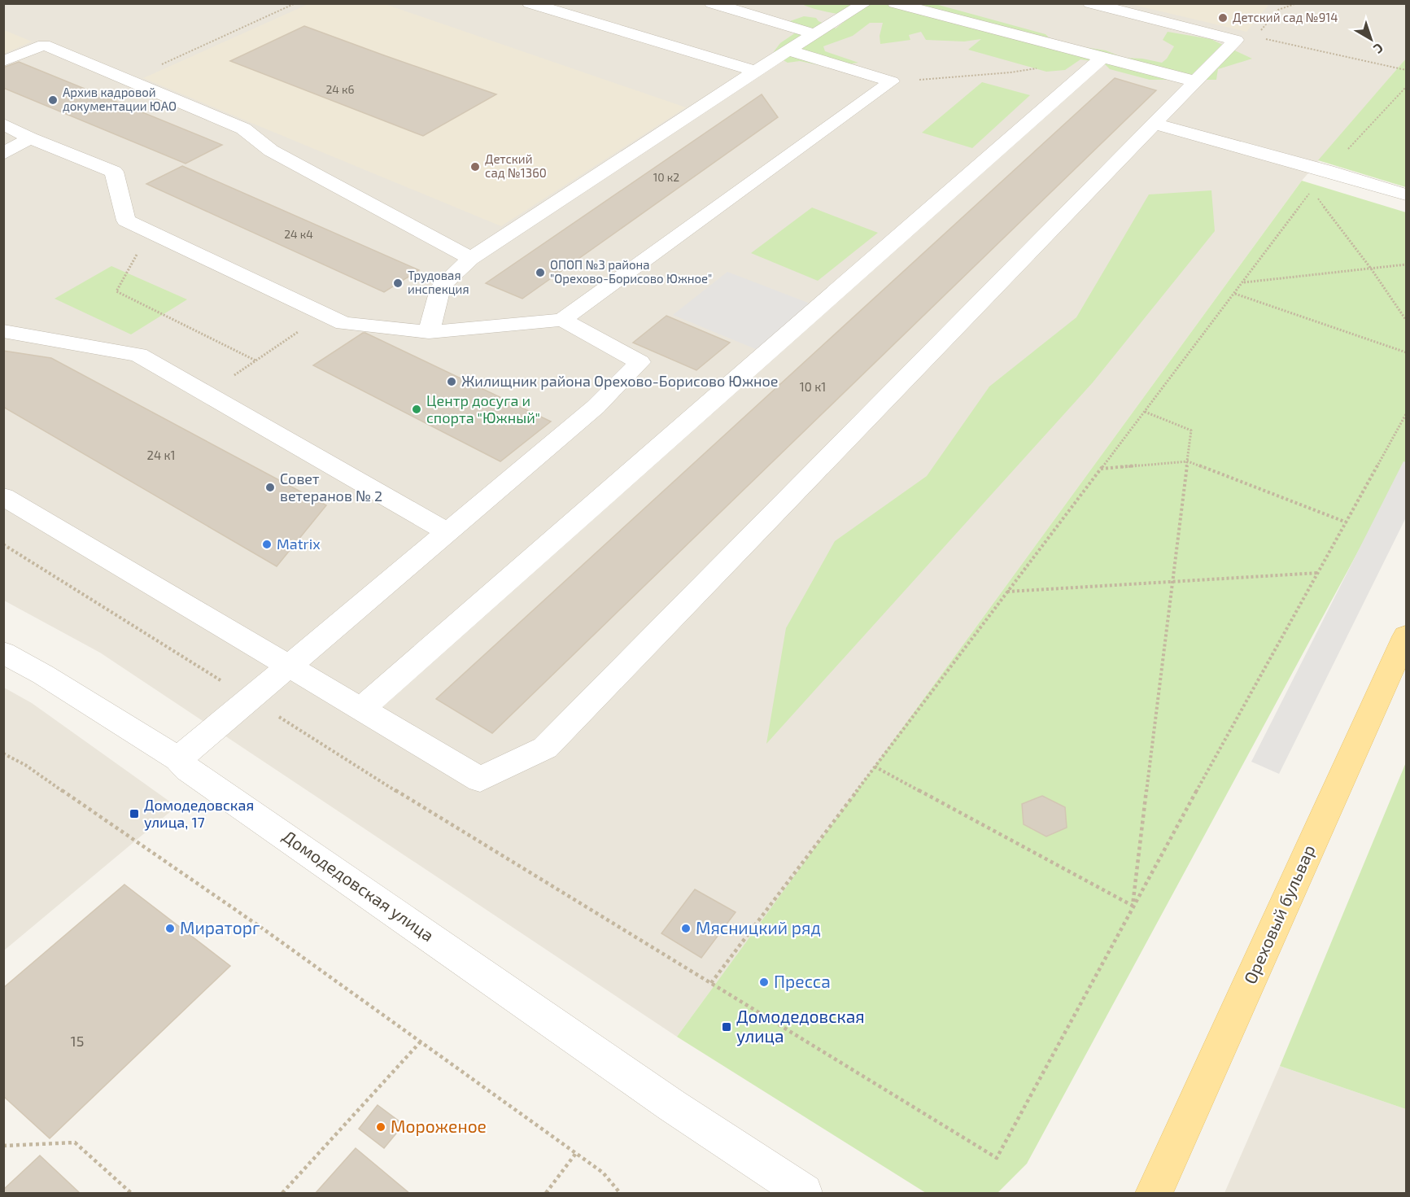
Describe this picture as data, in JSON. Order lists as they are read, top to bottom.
{
  "streets": {
    "main road": ["Ореховый бульвар"],
    "street": ["Домодедовская улица"]
  },
  "places": {
    "other": [
      "Детский сад №914",
      "Архив кадровой документации ЮАО",
      "Детский сад №1360",
      "ОПОП №3 района \"Орехово-Борисово Южное\"",
      "Трудовая инспекция",
      "Жилищник района Орехово-Борисово Южное",
      "Центр досуга и спорта \"Южный\"",
      "Совет ветеранов № 2",
      "Matrix",
      "Мираторг",
      "Мясницкий ряд",
      "Пресса",
      "Мороженое"
    ],
    "transit": ["Домодедовская улица, 17", "Домодедовская улица"]
  },
  "house_numbers": [
    "24 к6",
    "10 к2",
    "24 к4",
    "10 к1",
    "24 к1",
    "15"
  ],
  "north": "bottom right"
}
